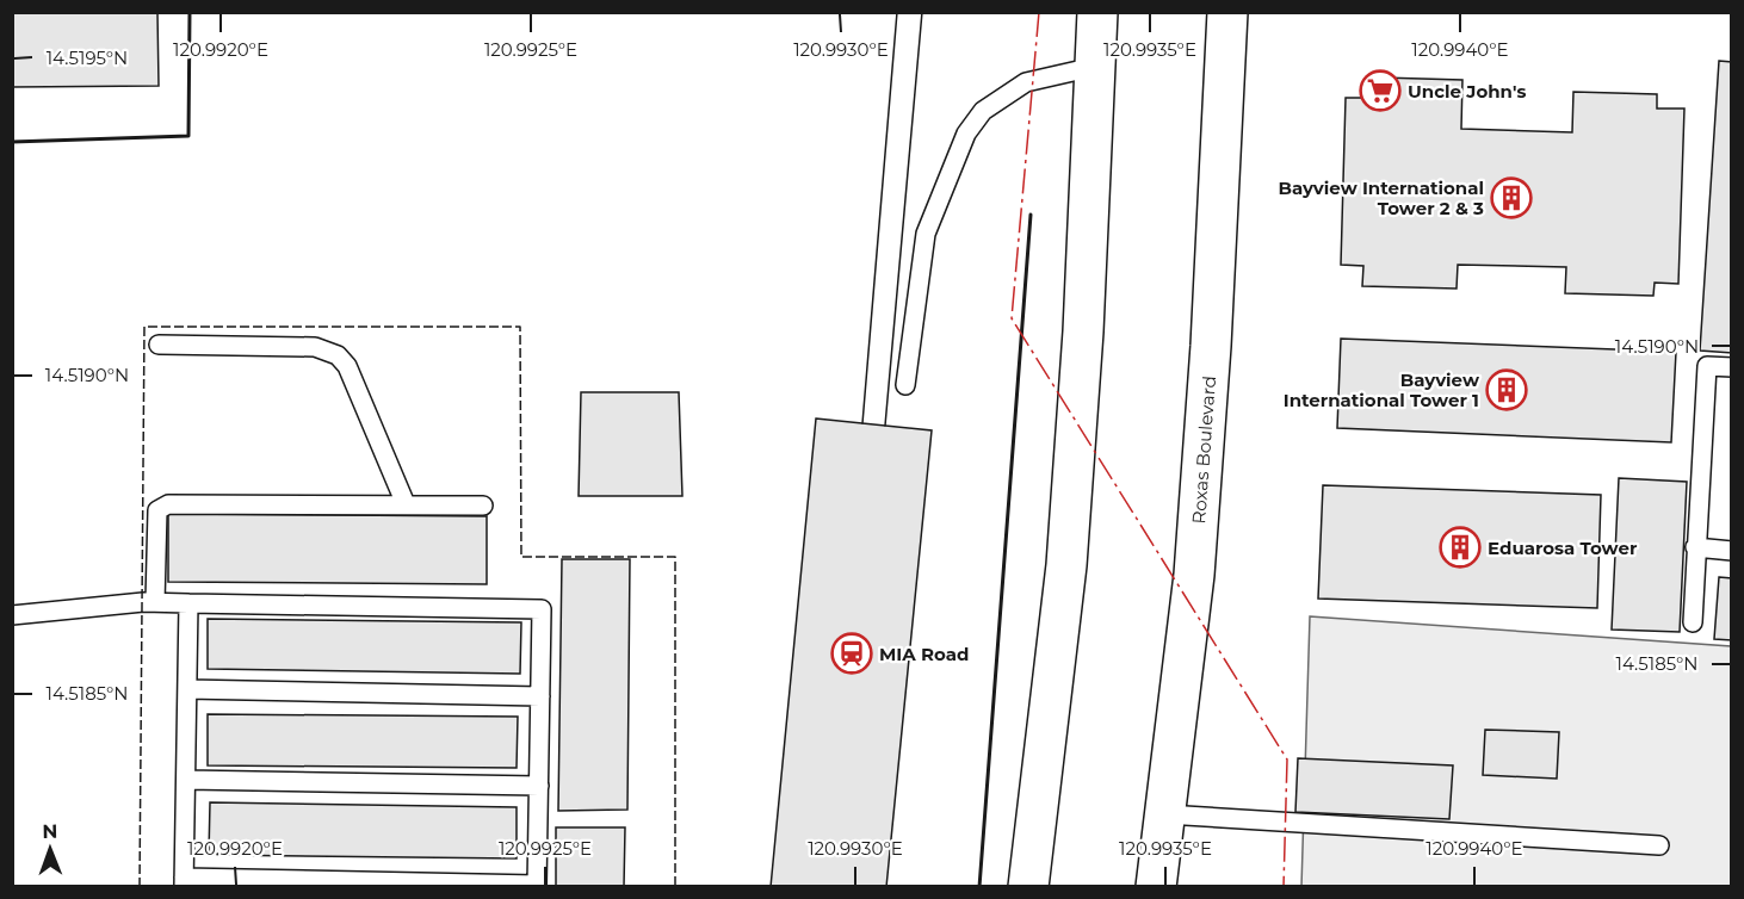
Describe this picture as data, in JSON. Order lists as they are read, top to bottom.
{
  "streets": {
    "highway": ["Roxas Boulevard"]
  },
  "places": {
    "supermarket": ["Uncle John's"],
    "building": ["Bayview International Tower 2 & 3", "Bayview International Tower 1", "Eduarosa Tower"],
    "station": ["MIA Road"]
  },
  "north": "top",
  "coordinates": [
    "120.9920°E",
    "120.9925°E",
    "120.9930°E",
    "120.9935°E",
    "120.9940°E",
    "14.5195°N",
    "14.5190°N",
    "14.5185°N"
  ]
}
